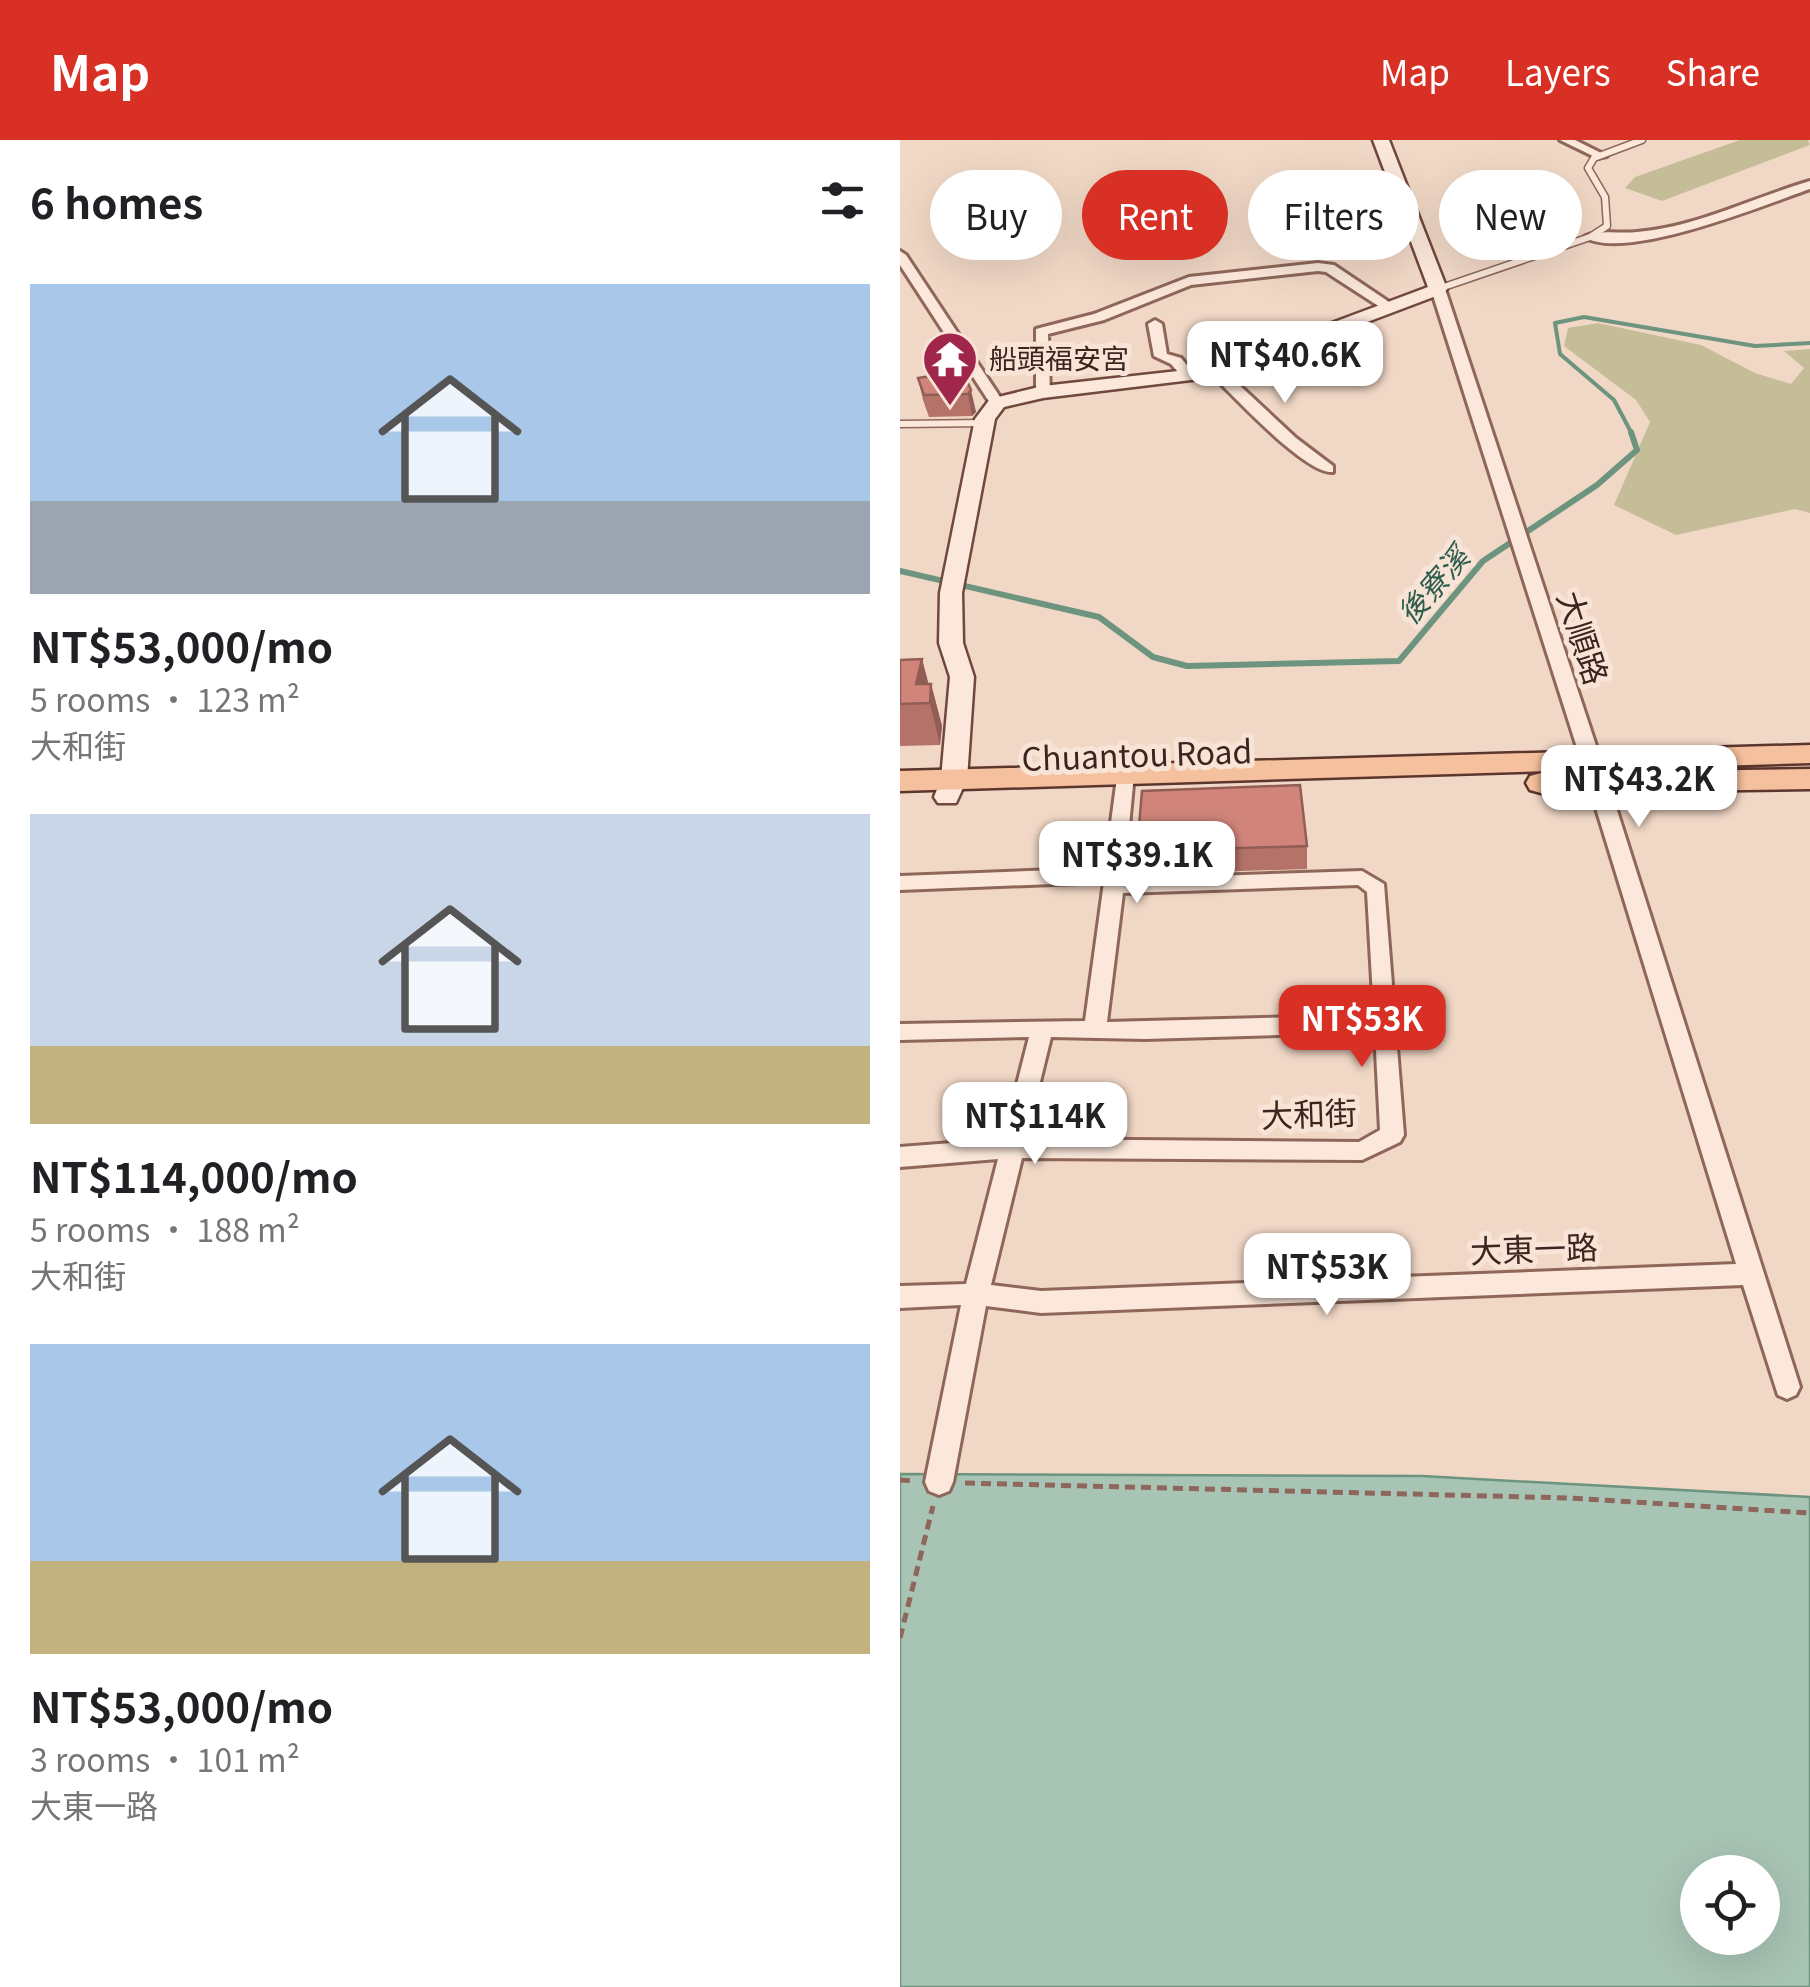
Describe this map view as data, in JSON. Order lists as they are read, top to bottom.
{
  "streets": {
    "main road": ["Chuantou Road"],
    "street": ["大順路", "大和街", "大東一路"]
  },
  "crossings": [
    ["大順路", "Chuantou Road"],
    ["大順路", "大東一路"]
  ],
  "water": ["後寮溪"],
  "places": {
    "temple": ["船頭福安宮"]
  },
  "page": {
    "header": "Map",
    "nav": ["Map", "Layers", "Share"],
    "heading": "6 homes",
    "chip": [
      "Buy",
      "Rent",
      "Filters",
      "New"
    ],
    "list": [
      {
        "name": "NT$53,000/mo",
        "note": "5 rooms · 123 m² · 大和街"
      },
      {
        "name": "NT$114,000/mo",
        "note": "5 rooms · 188 m² · 大和街"
      },
      {
        "name": "NT$53,000/mo",
        "note": "3 rooms · 101 m² · 大東一路"
      }
    ],
    "price": [
      "NT$40.6K",
      "NT$43.2K",
      "NT$39.1K",
      "NT$53K",
      "NT$114K",
      "NT$53K"
    ]
  }
}
